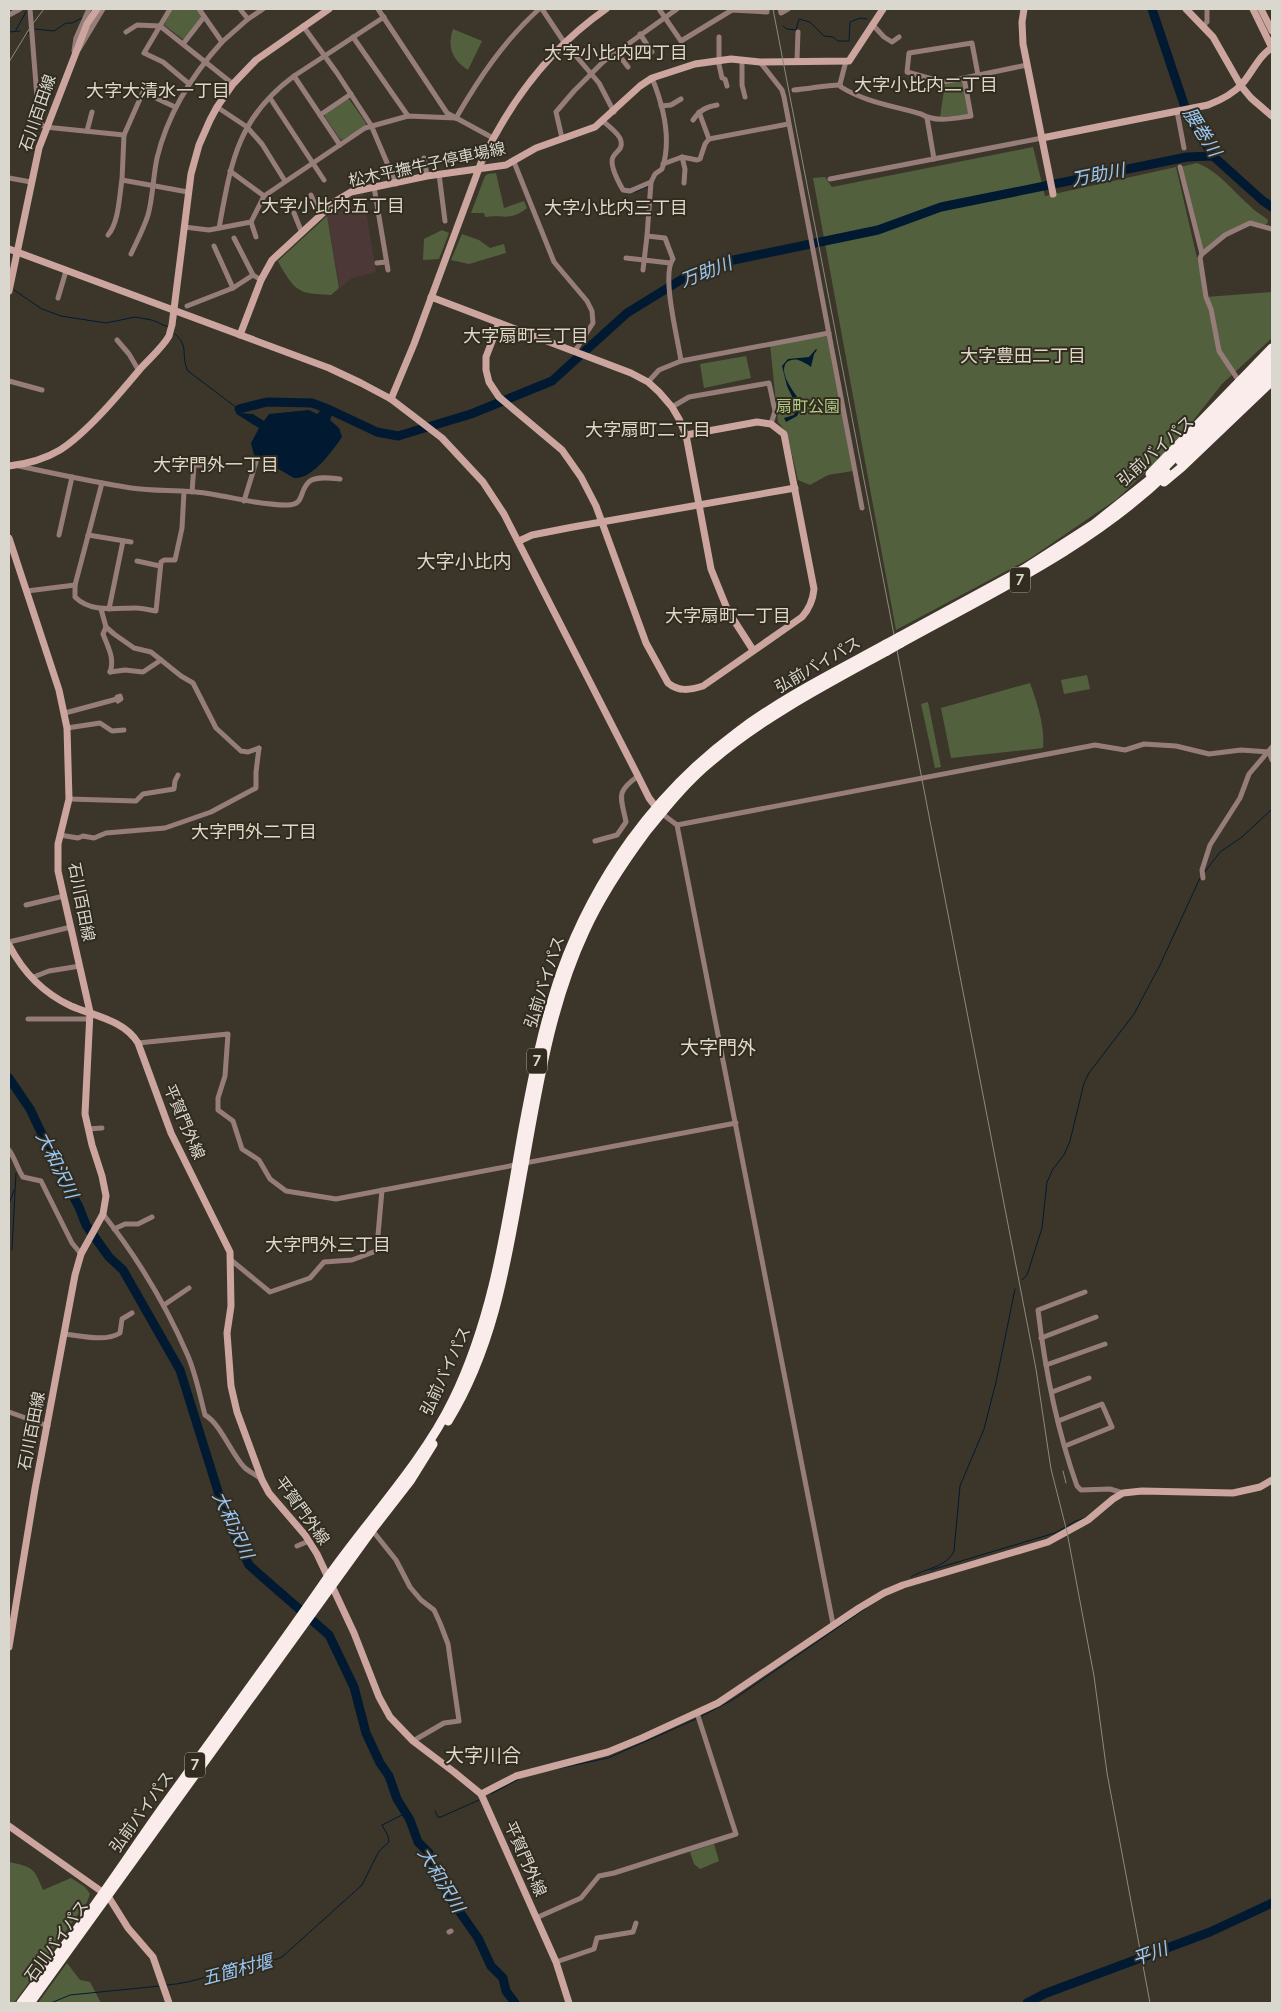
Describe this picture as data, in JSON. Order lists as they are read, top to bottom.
{
  "streets": {
    "highway": ["弘前バイパス", "7", "石川バイパス"],
    "street": ["石川百田線", "松木平撫牛子停車場線", "平賀門外線"]
  },
  "crossings": [
    ["石川百田線", "平賀門外線"],
    ["弘前バイパス", "7"],
    ["弘前バイパス", "平賀門外線"],
    ["弘前バイパス", "石川バイパス"]
  ],
  "districts": [
    "大字小比内四丁目",
    "大字小比内二丁目",
    "大字大清水一丁目",
    "大字小比内五丁目",
    "大字小比内三丁目",
    "大字扇町三丁目",
    "大字豊田二丁目",
    "大字扇町二丁目",
    "大字門外一丁目",
    "大字小比内",
    "大字扇町一丁目",
    "大字門外二丁目",
    "大字門外",
    "大字門外三丁目",
    "大字川合"
  ],
  "water": [
    "腰巻川",
    "万助川",
    "大和沢川",
    "平川",
    "五箇村堰"
  ],
  "parks": ["扇町公園"]
}
